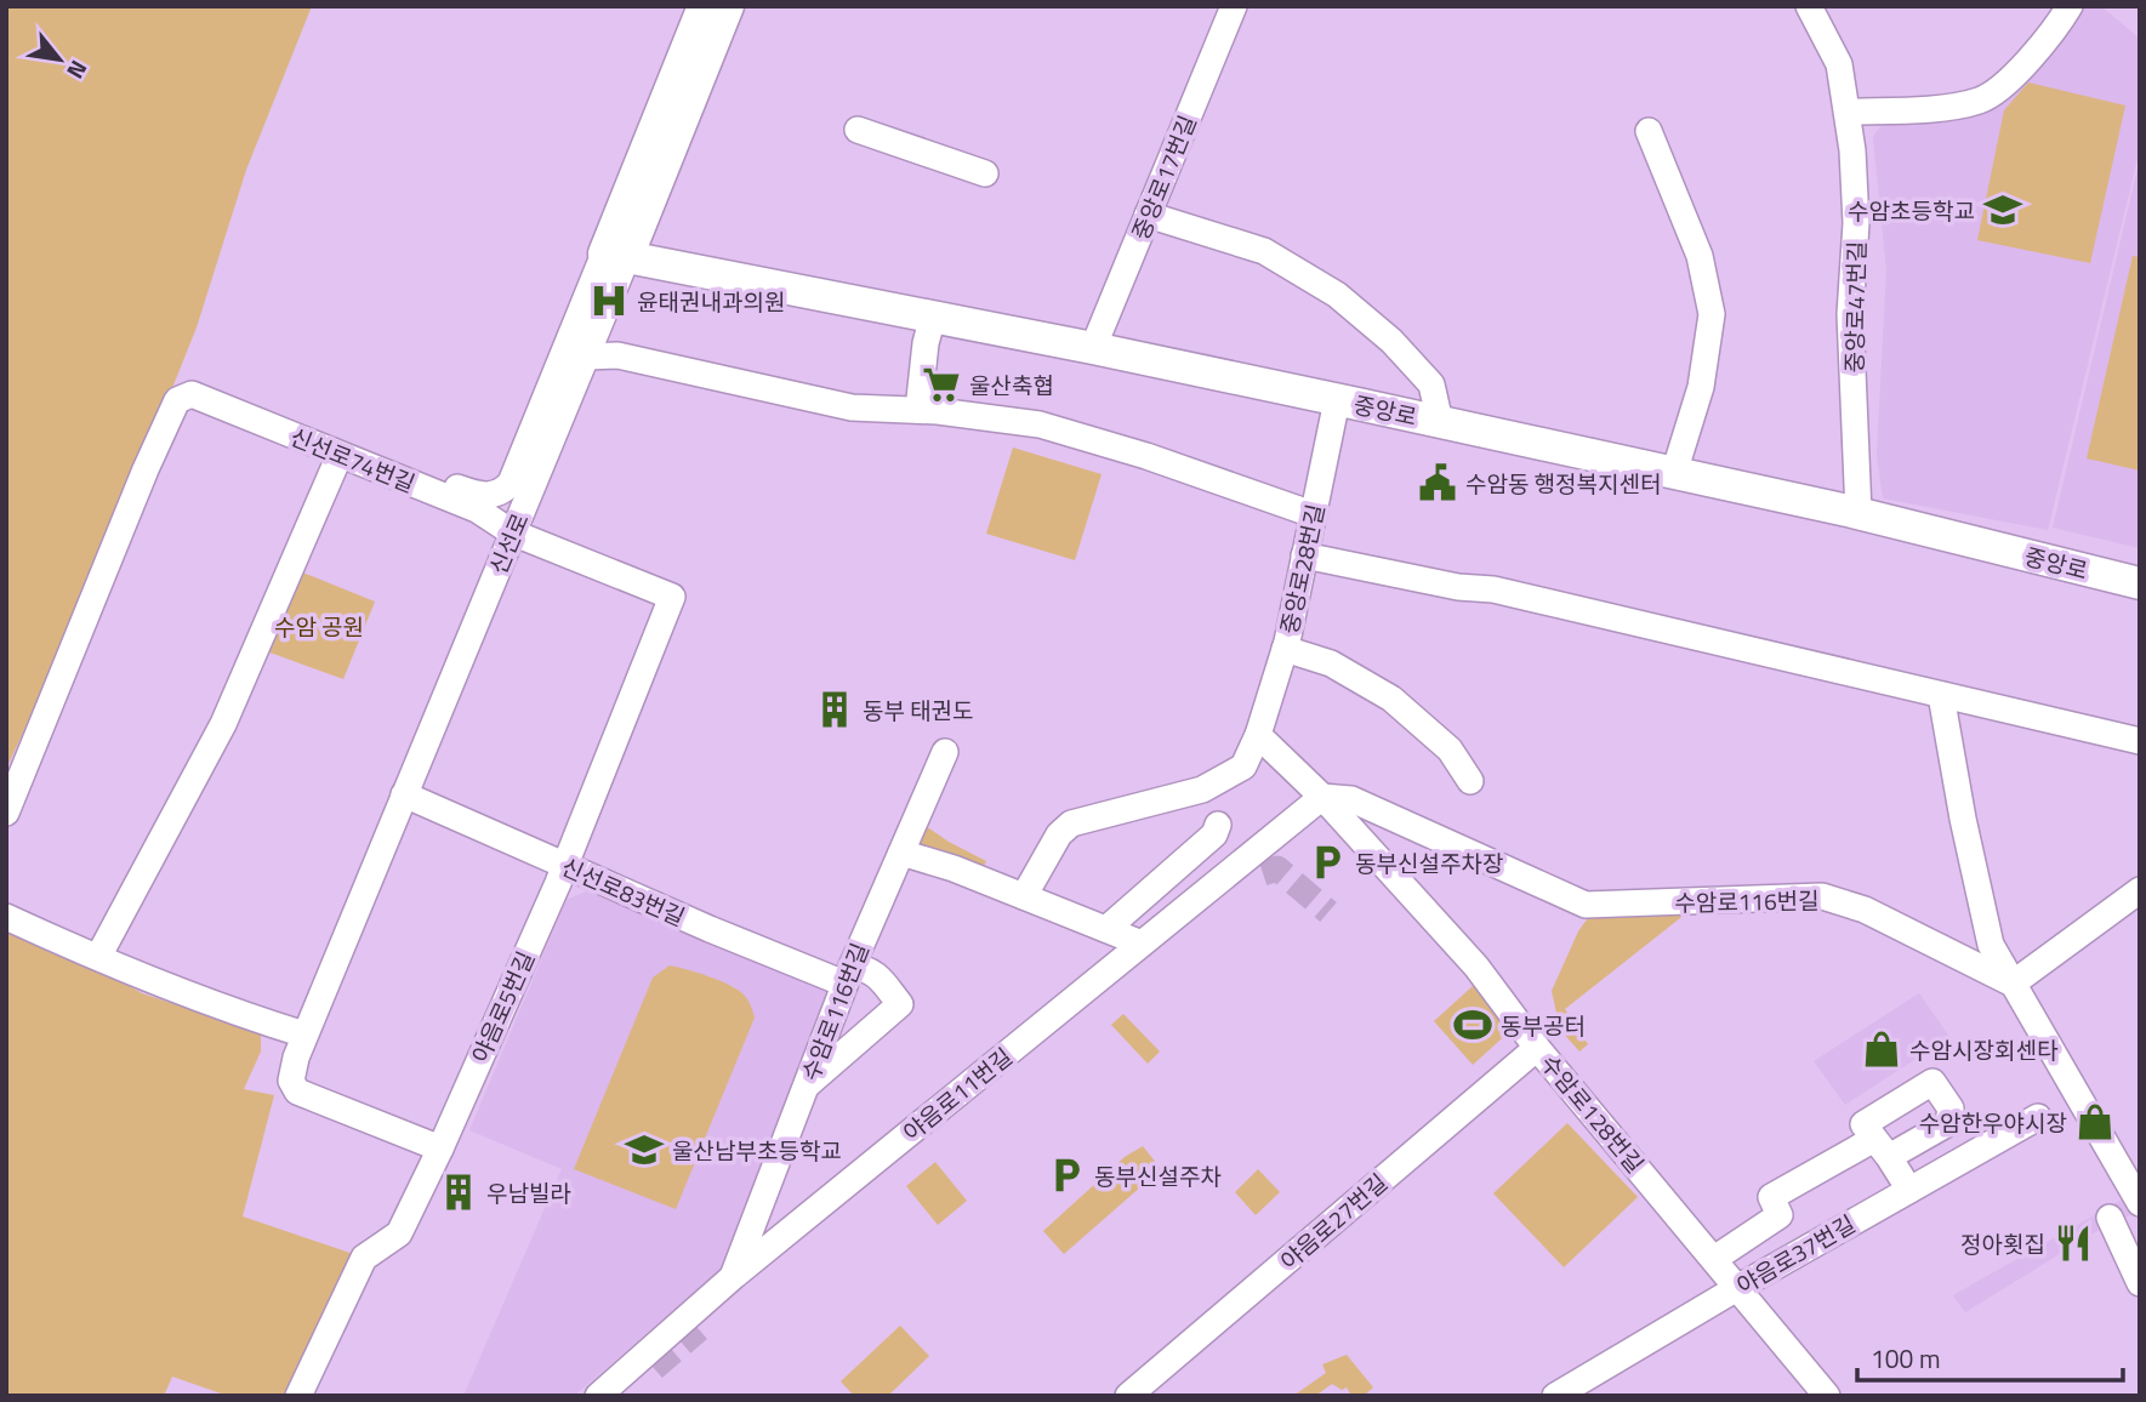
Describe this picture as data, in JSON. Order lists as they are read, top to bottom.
{
  "streets": {
    "main road": ["중앙로", "신선로"],
    "street": [
      "중앙로17번길",
      "중앙로47번길",
      "신선로74번길",
      "중앙로28번길",
      "신선로83번길",
      "수암로116번길",
      "야음로5번길",
      "야음로11번길",
      "수암로128번길",
      "야음로27번길",
      "야음로37번길"
    ]
  },
  "crossings": [
    ["중앙로17번길", "중앙로"],
    ["중앙로47번길", "중앙로"],
    ["중앙로", "신선로"],
    ["중앙로", "중앙로28번길"],
    ["신선로74번길", "신선로"],
    ["신선로74번길", "야음로5번길"],
    ["신선로", "신선로83번길"],
    ["신선로", "야음로5번길"],
    ["신선로83번길", "수암로116번길"],
    ["신선로83번길", "야음로5번길"],
    ["수암로116번길", "야음로11번길"],
    ["수암로116번길", "수암로128번길"],
    ["야음로11번길", "수암로128번길"],
    ["수암로128번길", "야음로27번길"],
    ["수암로128번길", "야음로37번길"]
  ],
  "parks": ["수암 공원"],
  "places": {
    "school or university": ["수암초등학교", "울산남부초등학교"],
    "hospital": ["윤태권내과의원"],
    "supermarket": ["울산축협"],
    "public building": ["수암동 행정복지센터"],
    "building": ["동부 태권도", "우남빌라"],
    "parking": ["동부신설주차장", "동부신설주차"],
    "sports": ["동부공터"],
    "shop": ["수암시장회센타", "수암한우야시장"],
    "restaurant": ["정아횟집"]
  },
  "scale_bar": "100 m",
  "north": "bottom right"
}
